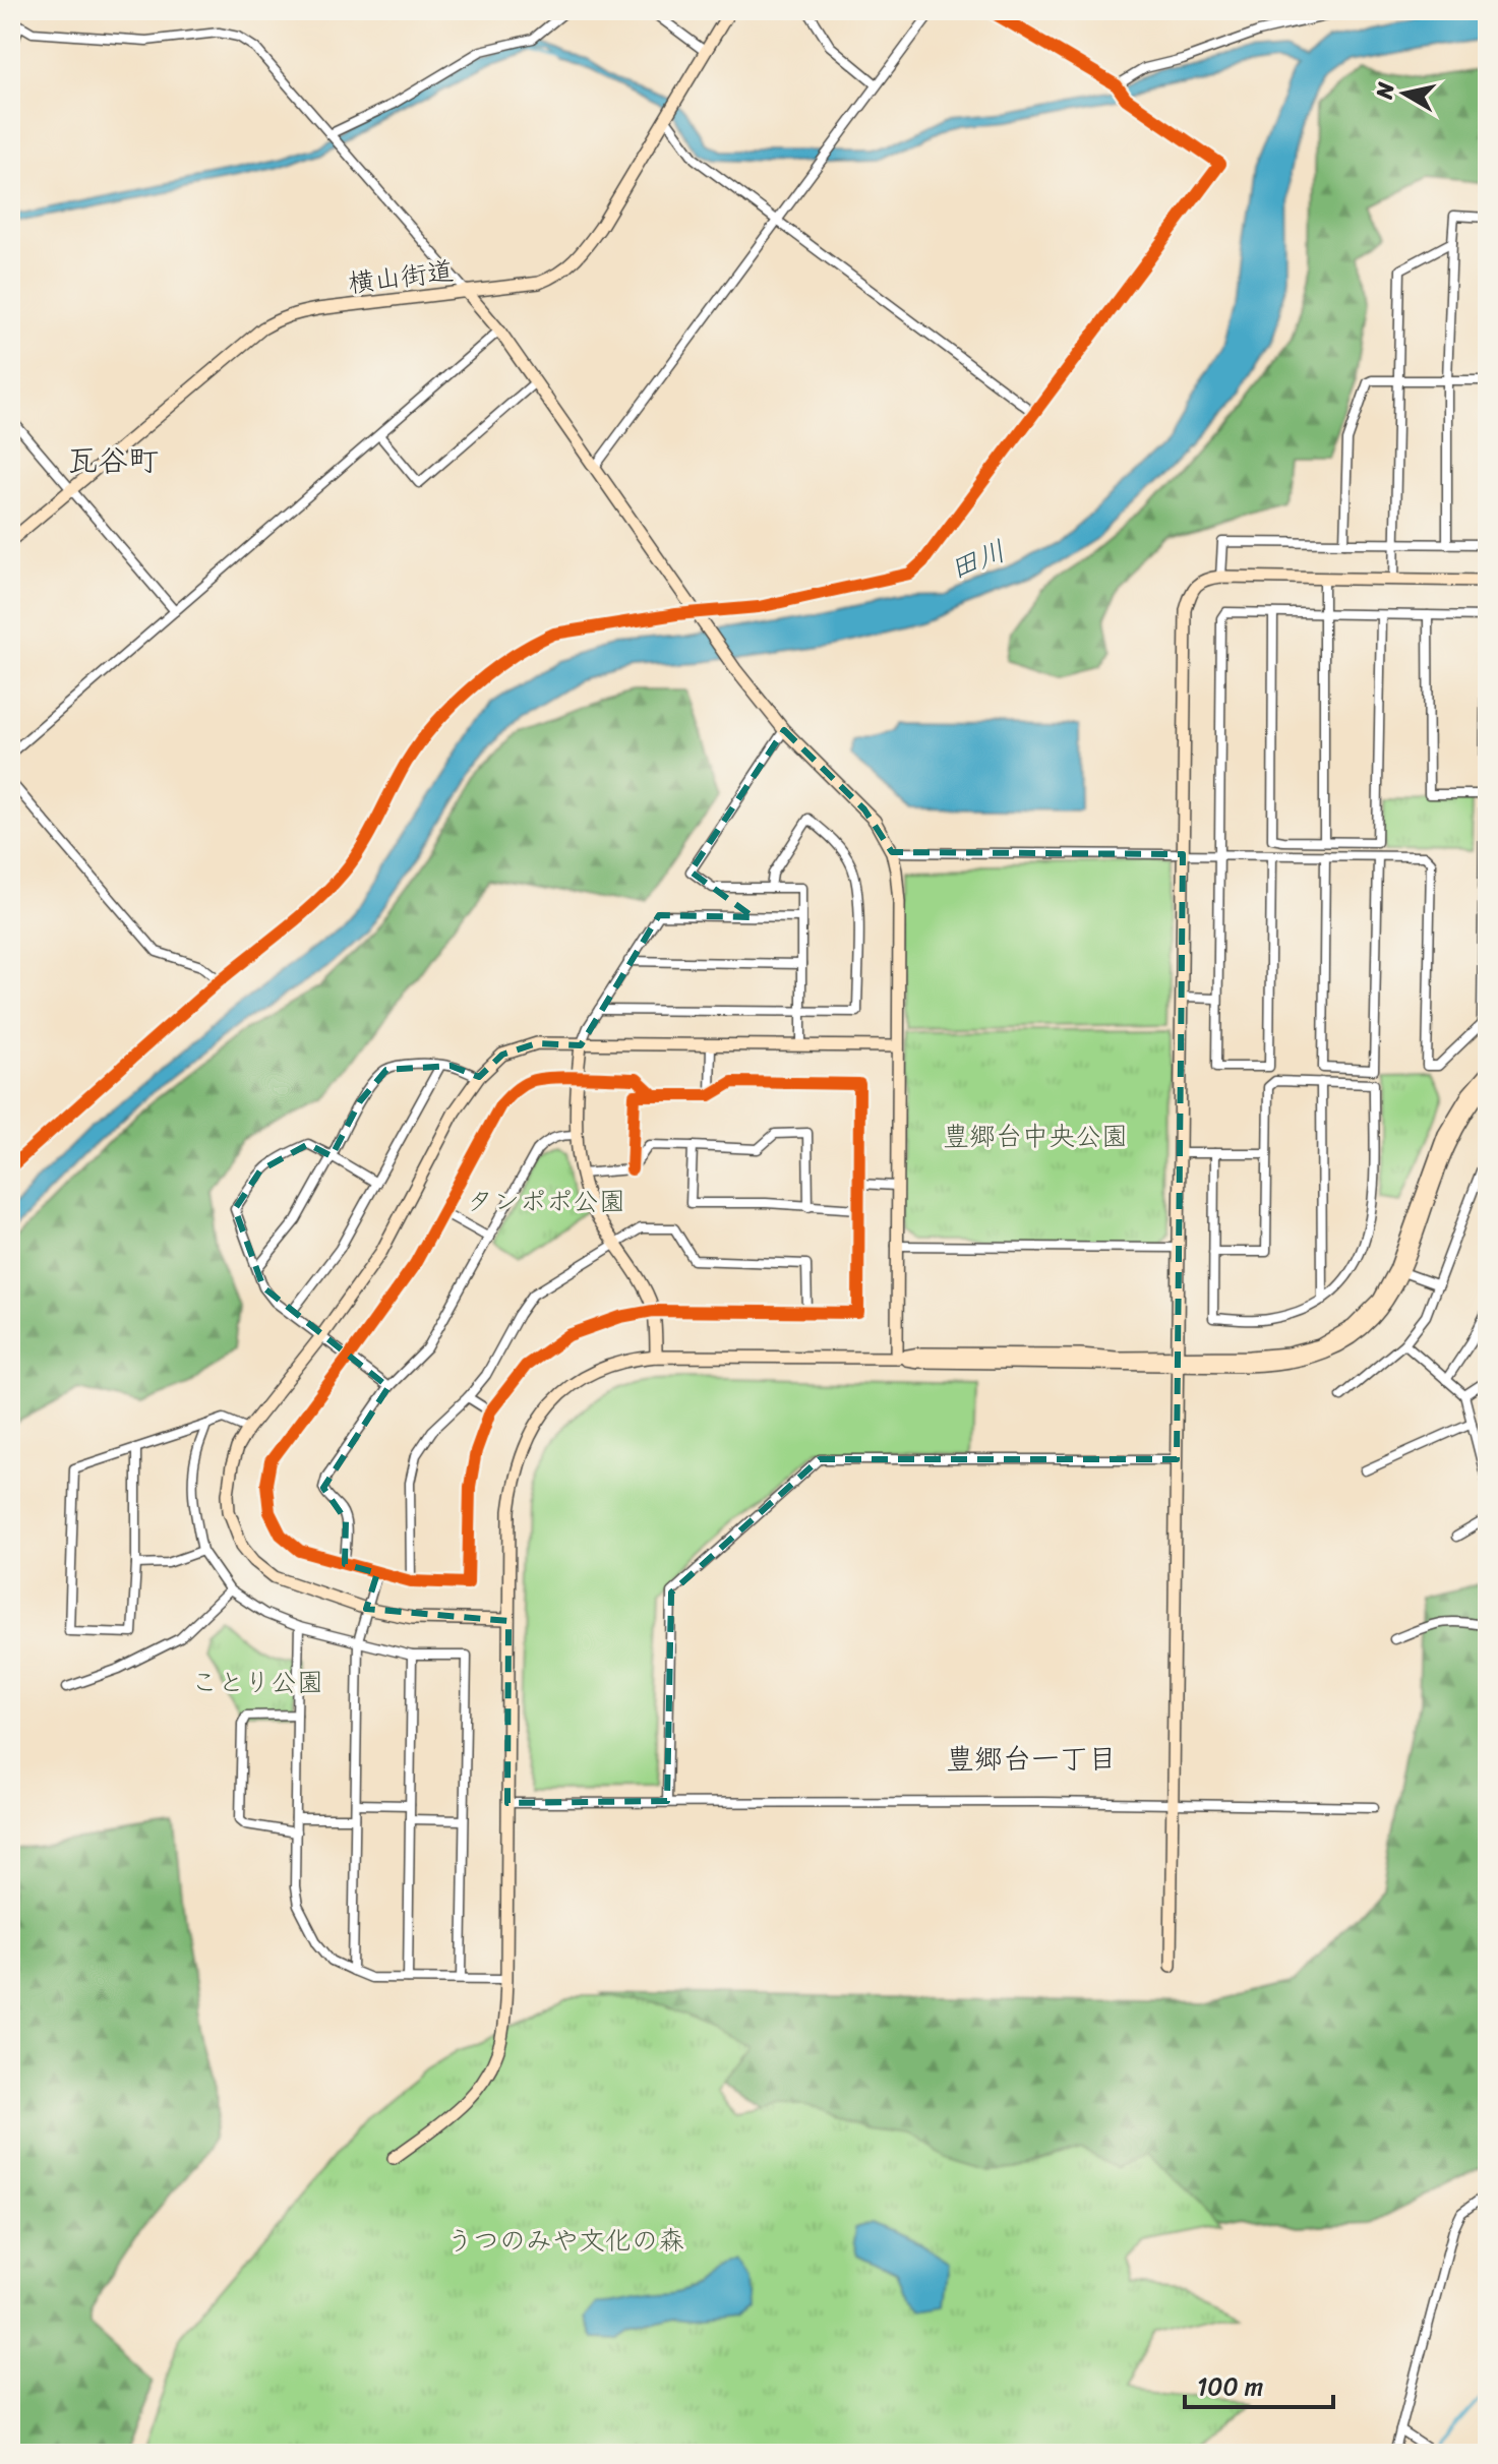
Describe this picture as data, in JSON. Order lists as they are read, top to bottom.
{
  "streets": {
    "street": ["横山街道"]
  },
  "districts": ["瓦谷町", "豊郷台一丁目"],
  "water": ["田川"],
  "parks": [
    "豊郷台中央公園",
    "タンポポ公園",
    "ことり公園",
    "うつのみや文化の森"
  ],
  "scale_bar": "100 m",
  "north": "left"
}
